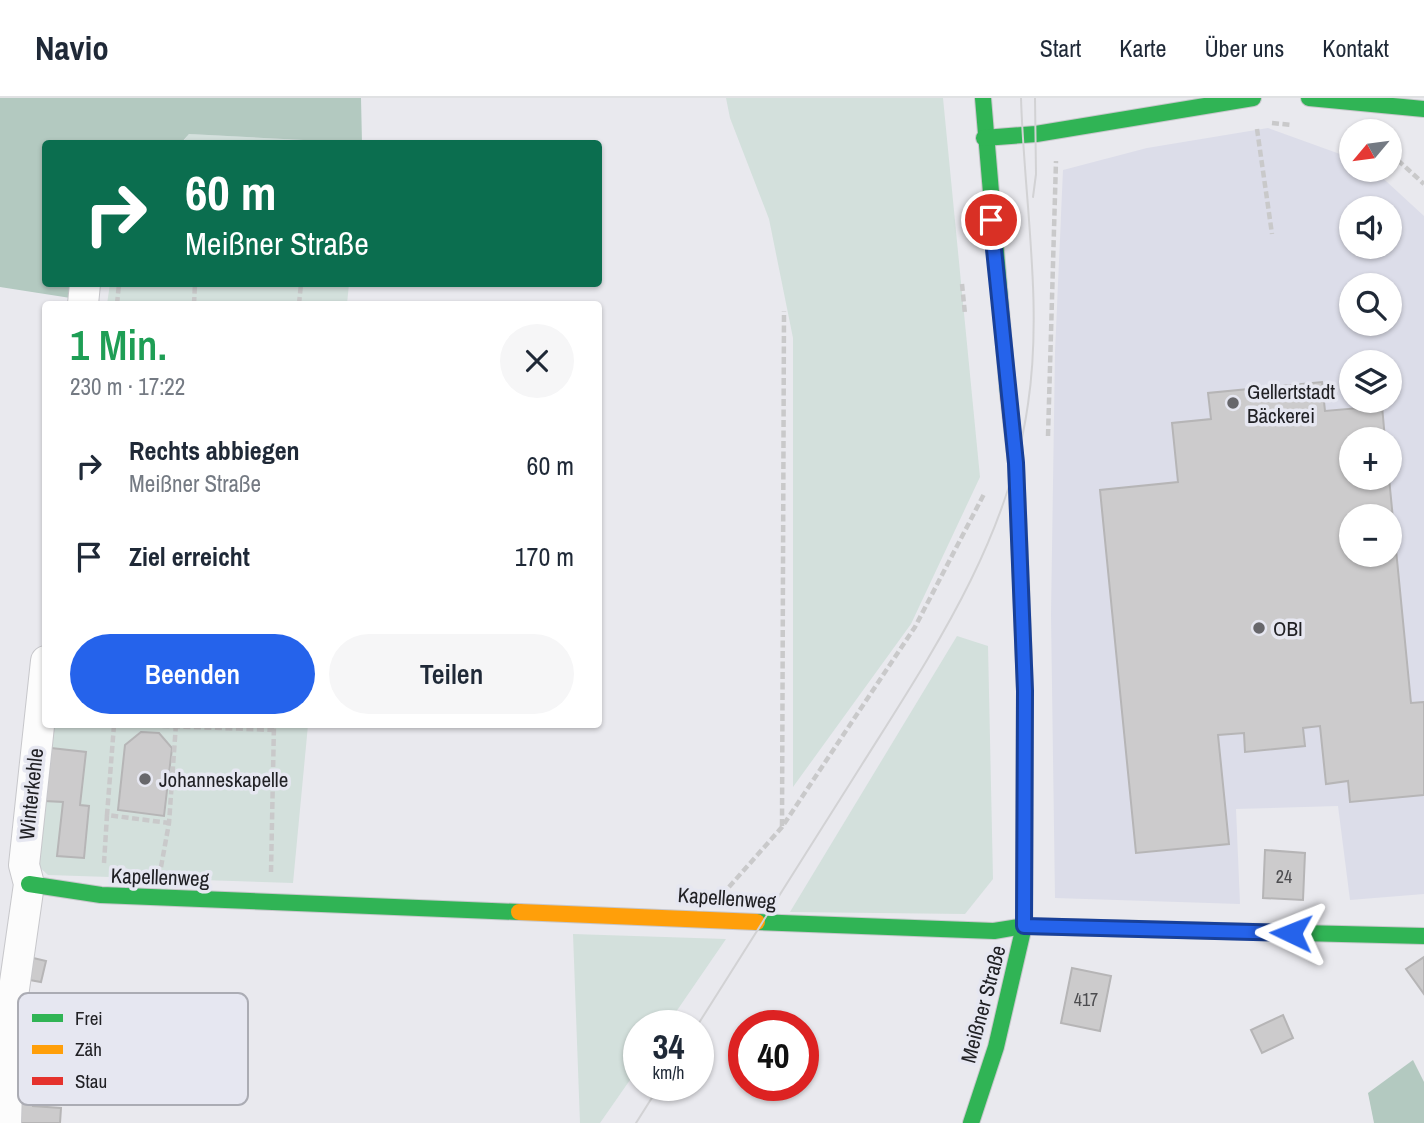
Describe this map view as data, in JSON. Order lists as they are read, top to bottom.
{
  "streets": {
    "street": ["Winterkehle", "Kapellenweg", "Meißner Straße"]
  },
  "crossings": [
    ["Winterkehle", "Kapellenweg"],
    ["Kapellenweg", "Meißner Straße"]
  ],
  "places": ["Gellertstadt Bäckerei", "OBI", "Johanneskapelle"],
  "house_numbers": ["24", "417"],
  "legend": ["Frei", "Zäh", "Stau"],
  "north": "bottom left",
  "page": {
    "header": "Navio",
    "nav": [
      "Start",
      "Karte",
      "Über uns",
      "Kontakt"
    ],
    "map_buttons": ["+", "−"],
    "turn": ["60 m", "Meißner Straße"],
    "heading": ["1 Min.", "230 m · 17:22"],
    "list": [
      {
        "name": "Rechts abbiegen",
        "note": "Meißner Straße",
        "value": "60 m"
      },
      {
        "name": "Ziel erreicht",
        "value": "170 m"
      }
    ],
    "buttons": ["Beenden", "Teilen"],
    "speed": "34 km/h",
    "limit": "40"
  }
}
